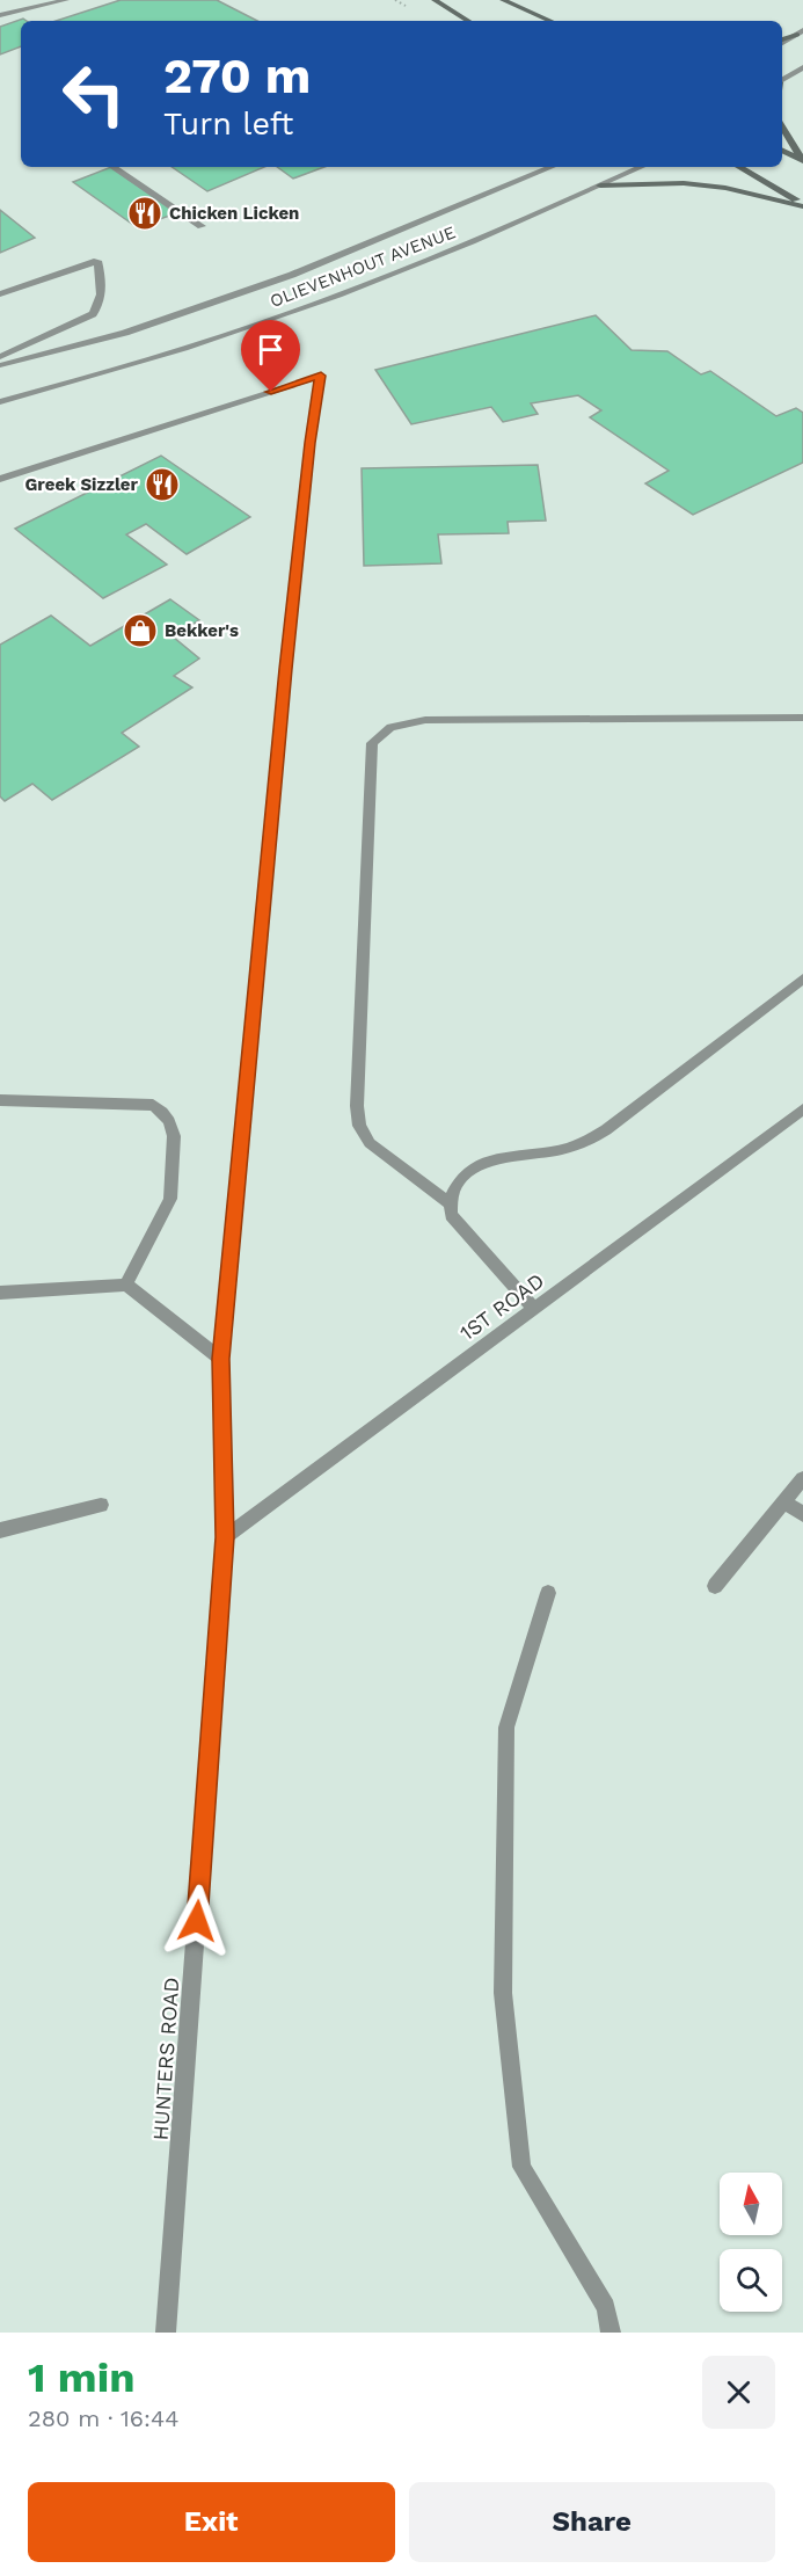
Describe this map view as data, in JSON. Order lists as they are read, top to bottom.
{
  "streets": {
    "street": ["OLIEVENHOUT AVENUE", "1ST ROAD", "HUNTERS ROAD"]
  },
  "crossings": [
    ["1ST ROAD", "HUNTERS ROAD"]
  ],
  "places": {
    "restaurant": ["Chicken Licken", "Greek Sizzler"],
    "shop": ["Bekker's"]
  },
  "north": "top",
  "page": {
    "turn": ["270 m", "Turn left"],
    "heading": ["1 min", "280 m · 16:44"],
    "buttons": ["Exit", "Share"]
  }
}
